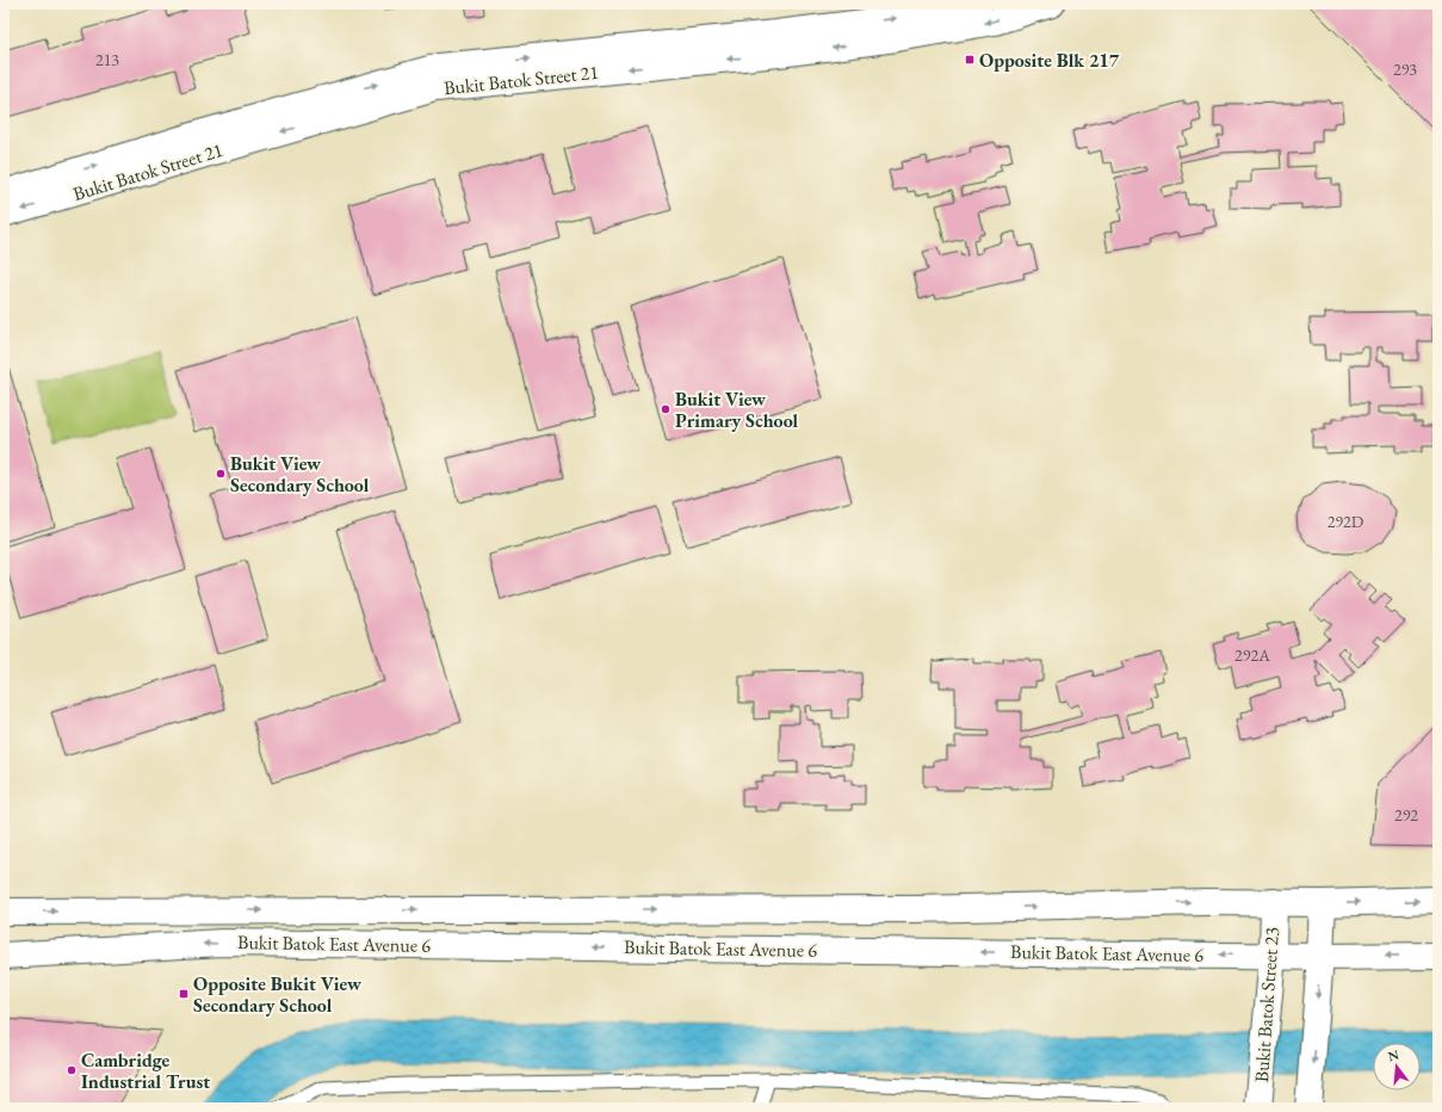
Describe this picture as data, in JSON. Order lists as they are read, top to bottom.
{
  "streets": {
    "main road": ["Bukit Batok Street 21", "Bukit Batok East Avenue 6", "Bukit Batok Street 23"]
  },
  "crossings": [
    ["Bukit Batok East Avenue 6", "Bukit Batok Street 23"]
  ],
  "places": {
    "transit": ["Opposite Blk 217", "Opposite Bukit View Secondary School"],
    "other": ["Bukit View Primary School", "Bukit View Secondary School", "Cambridge Industrial Trust"]
  },
  "house_numbers": [
    "213",
    "293",
    "292D",
    "292A",
    "292"
  ],
  "north": "top"
}
